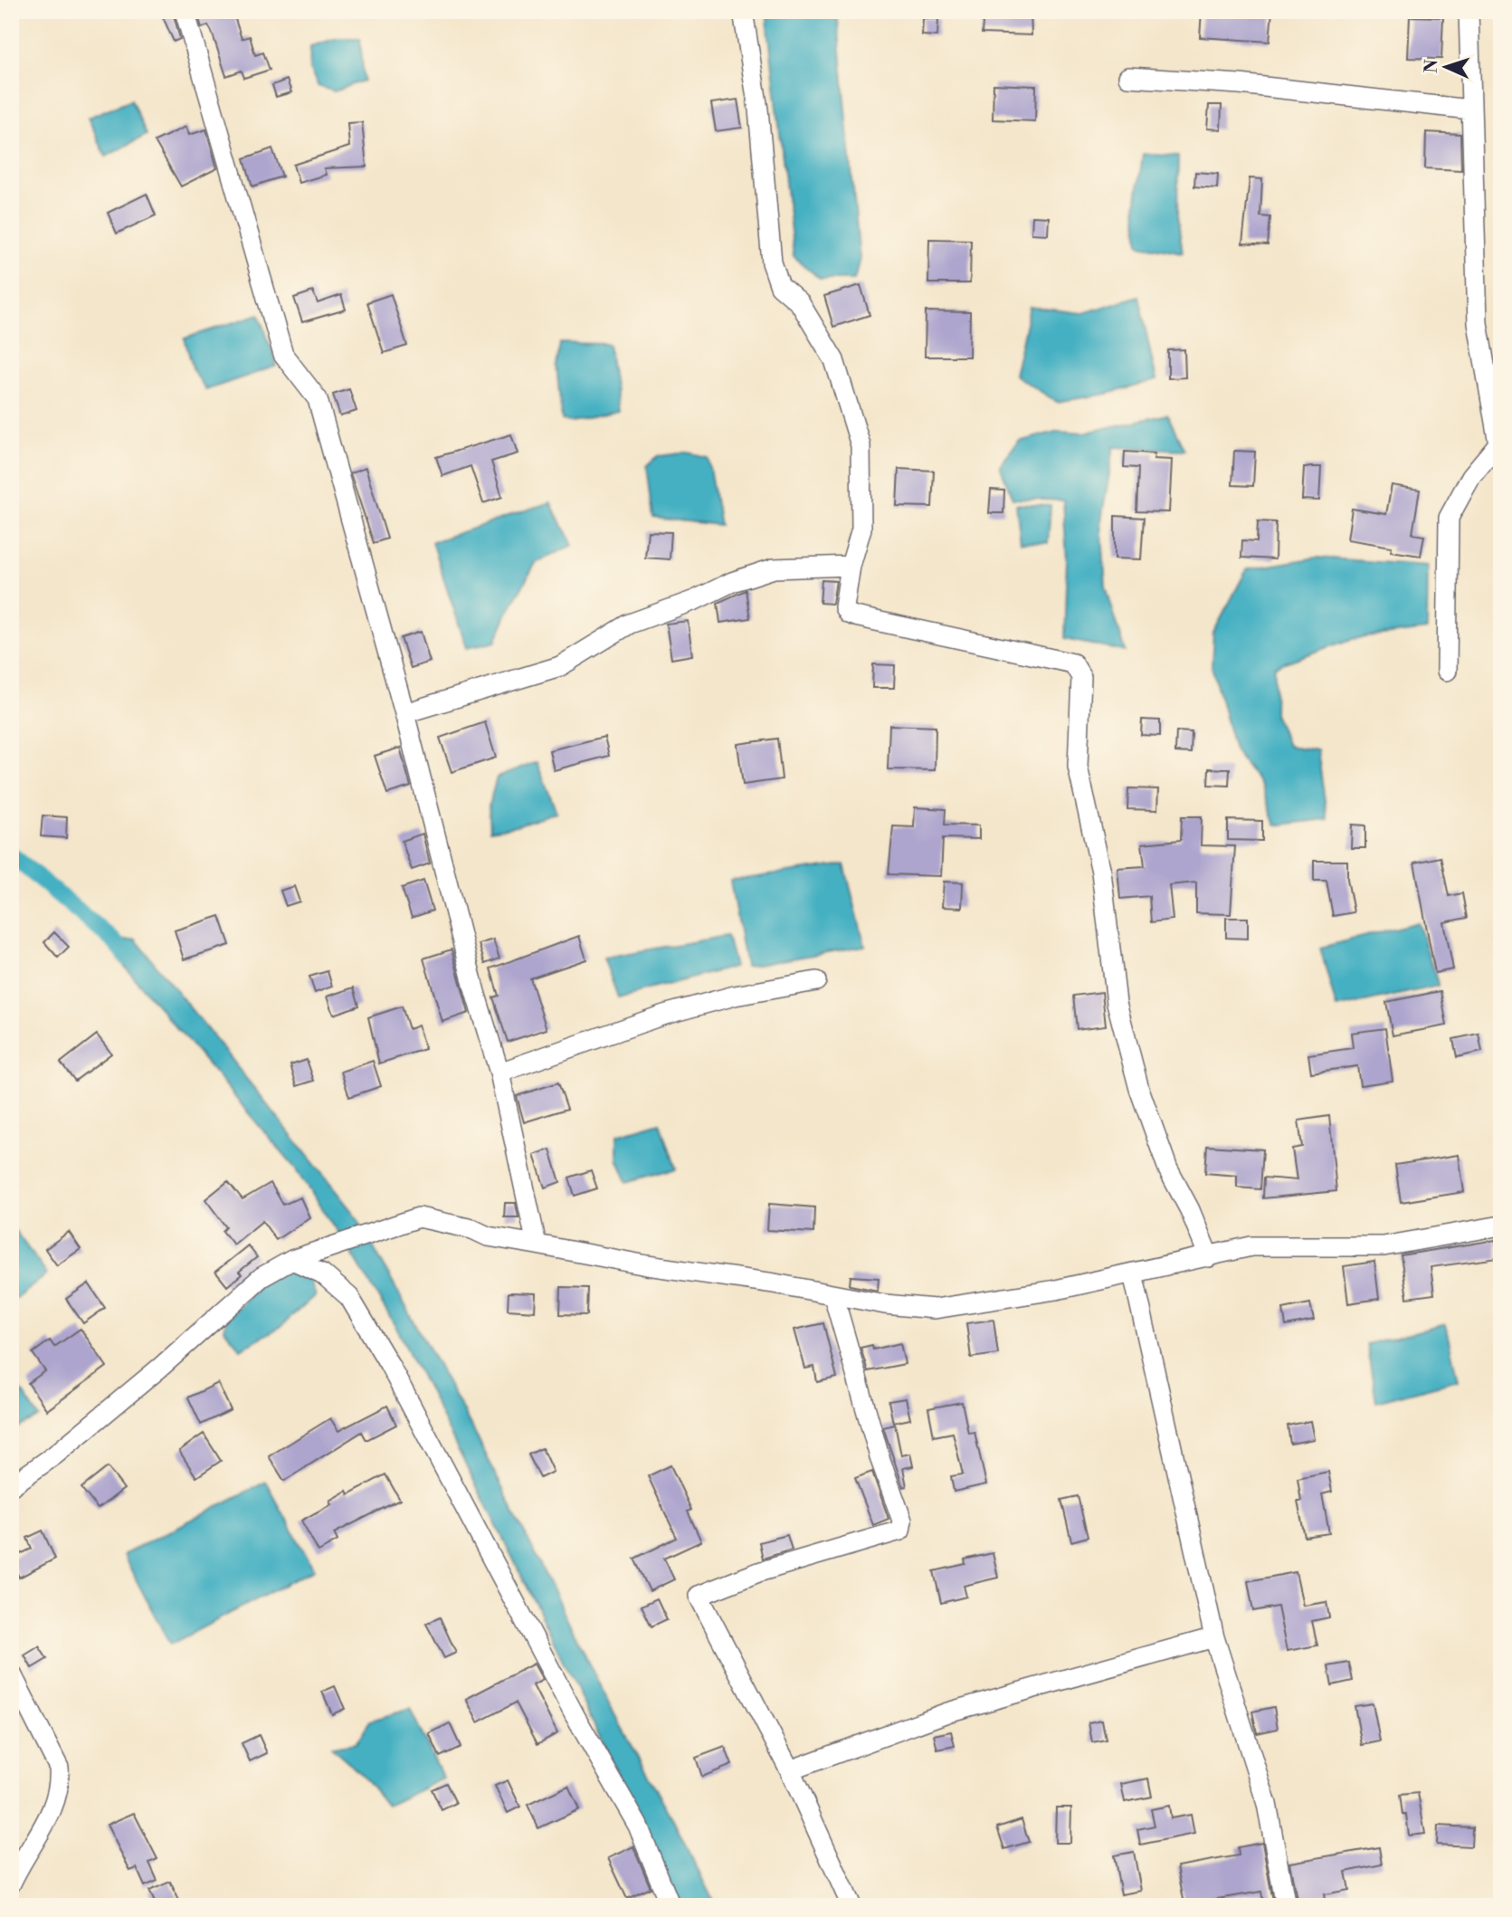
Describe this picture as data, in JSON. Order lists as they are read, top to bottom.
{
  "north": "left"
}
